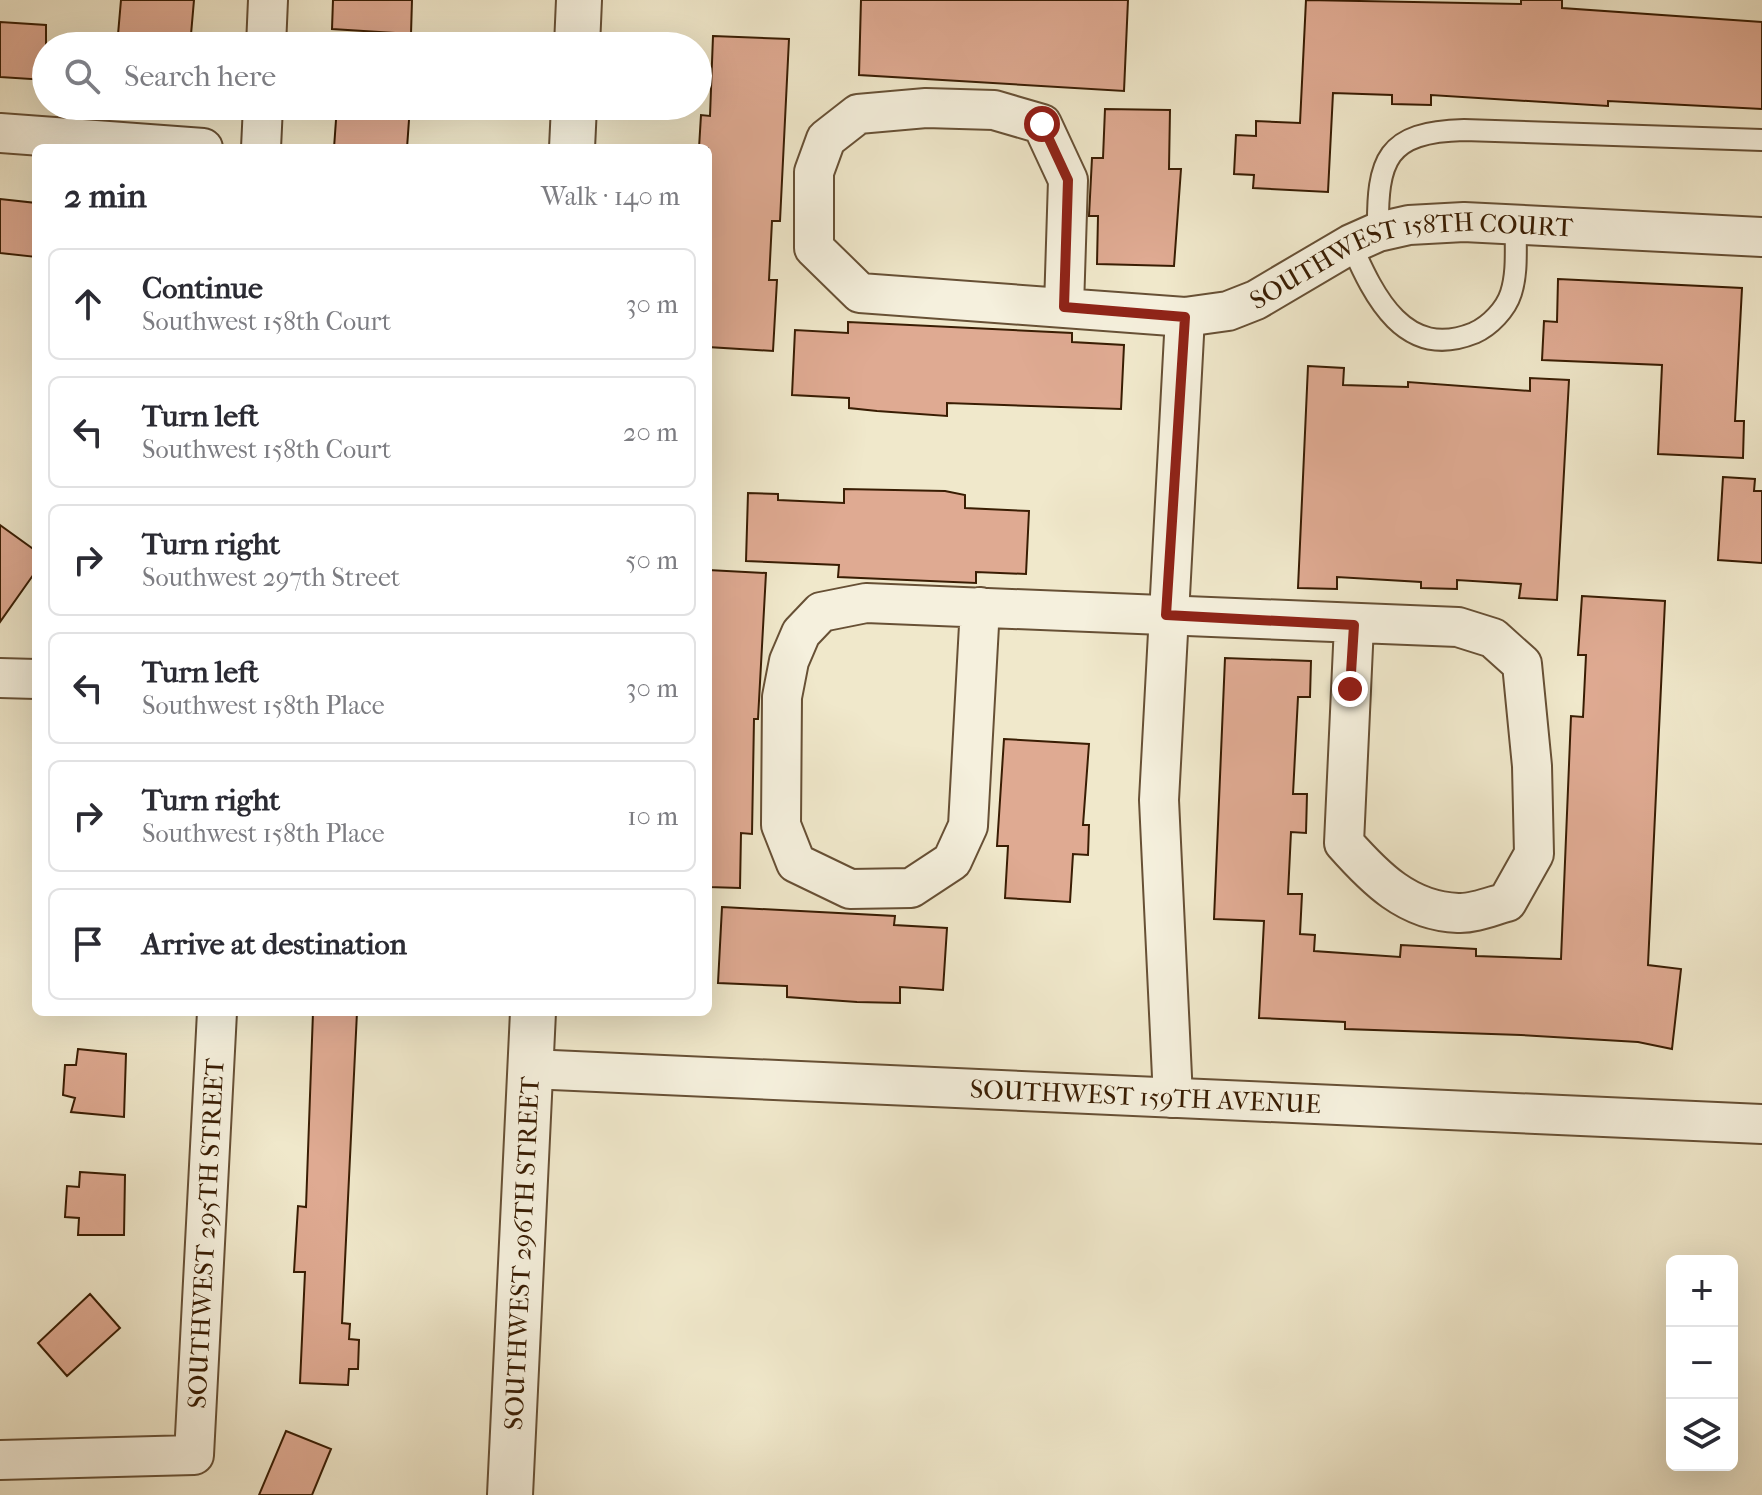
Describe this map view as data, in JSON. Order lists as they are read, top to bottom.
{
  "streets": {
    "street": [
      "SOUTHWEST 158TH COURT",
      "SOUTHWEST 159TH AVENUE",
      "SOUTHWEST 295TH STREET",
      "SOUTHWEST 296TH STREET"
    ]
  },
  "crossings": [
    ["SOUTHWEST 159TH AVENUE", "SOUTHWEST 296TH STREET"]
  ],
  "page": {
    "search": "Search here",
    "heading": ["2 min", "Walk · 140 m"],
    "list": [
      ["Continue", "Southwest 158th Court", "30 m"],
      ["Turn left", "Southwest 158th Court", "20 m"],
      ["Turn right", "Southwest 297th Street", "50 m"],
      ["Turn left", "Southwest 158th Place", "30 m"],
      ["Turn right", "Southwest 158th Place", "10 m"],
      "Arrive at destination"
    ],
    "map_buttons": ["+", "−"]
  }
}
